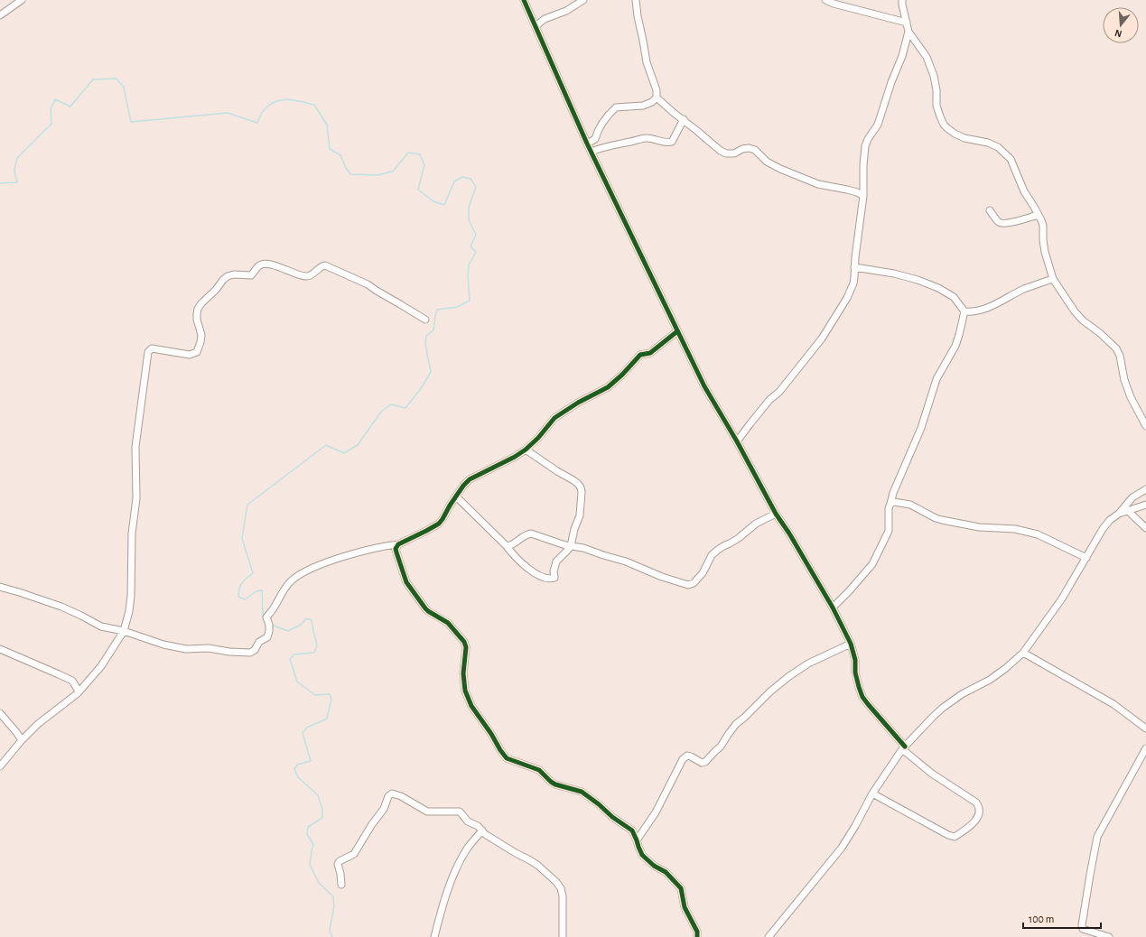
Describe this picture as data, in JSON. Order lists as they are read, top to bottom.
{
  "scale_bar": "100 m",
  "north": "bottom"
}
